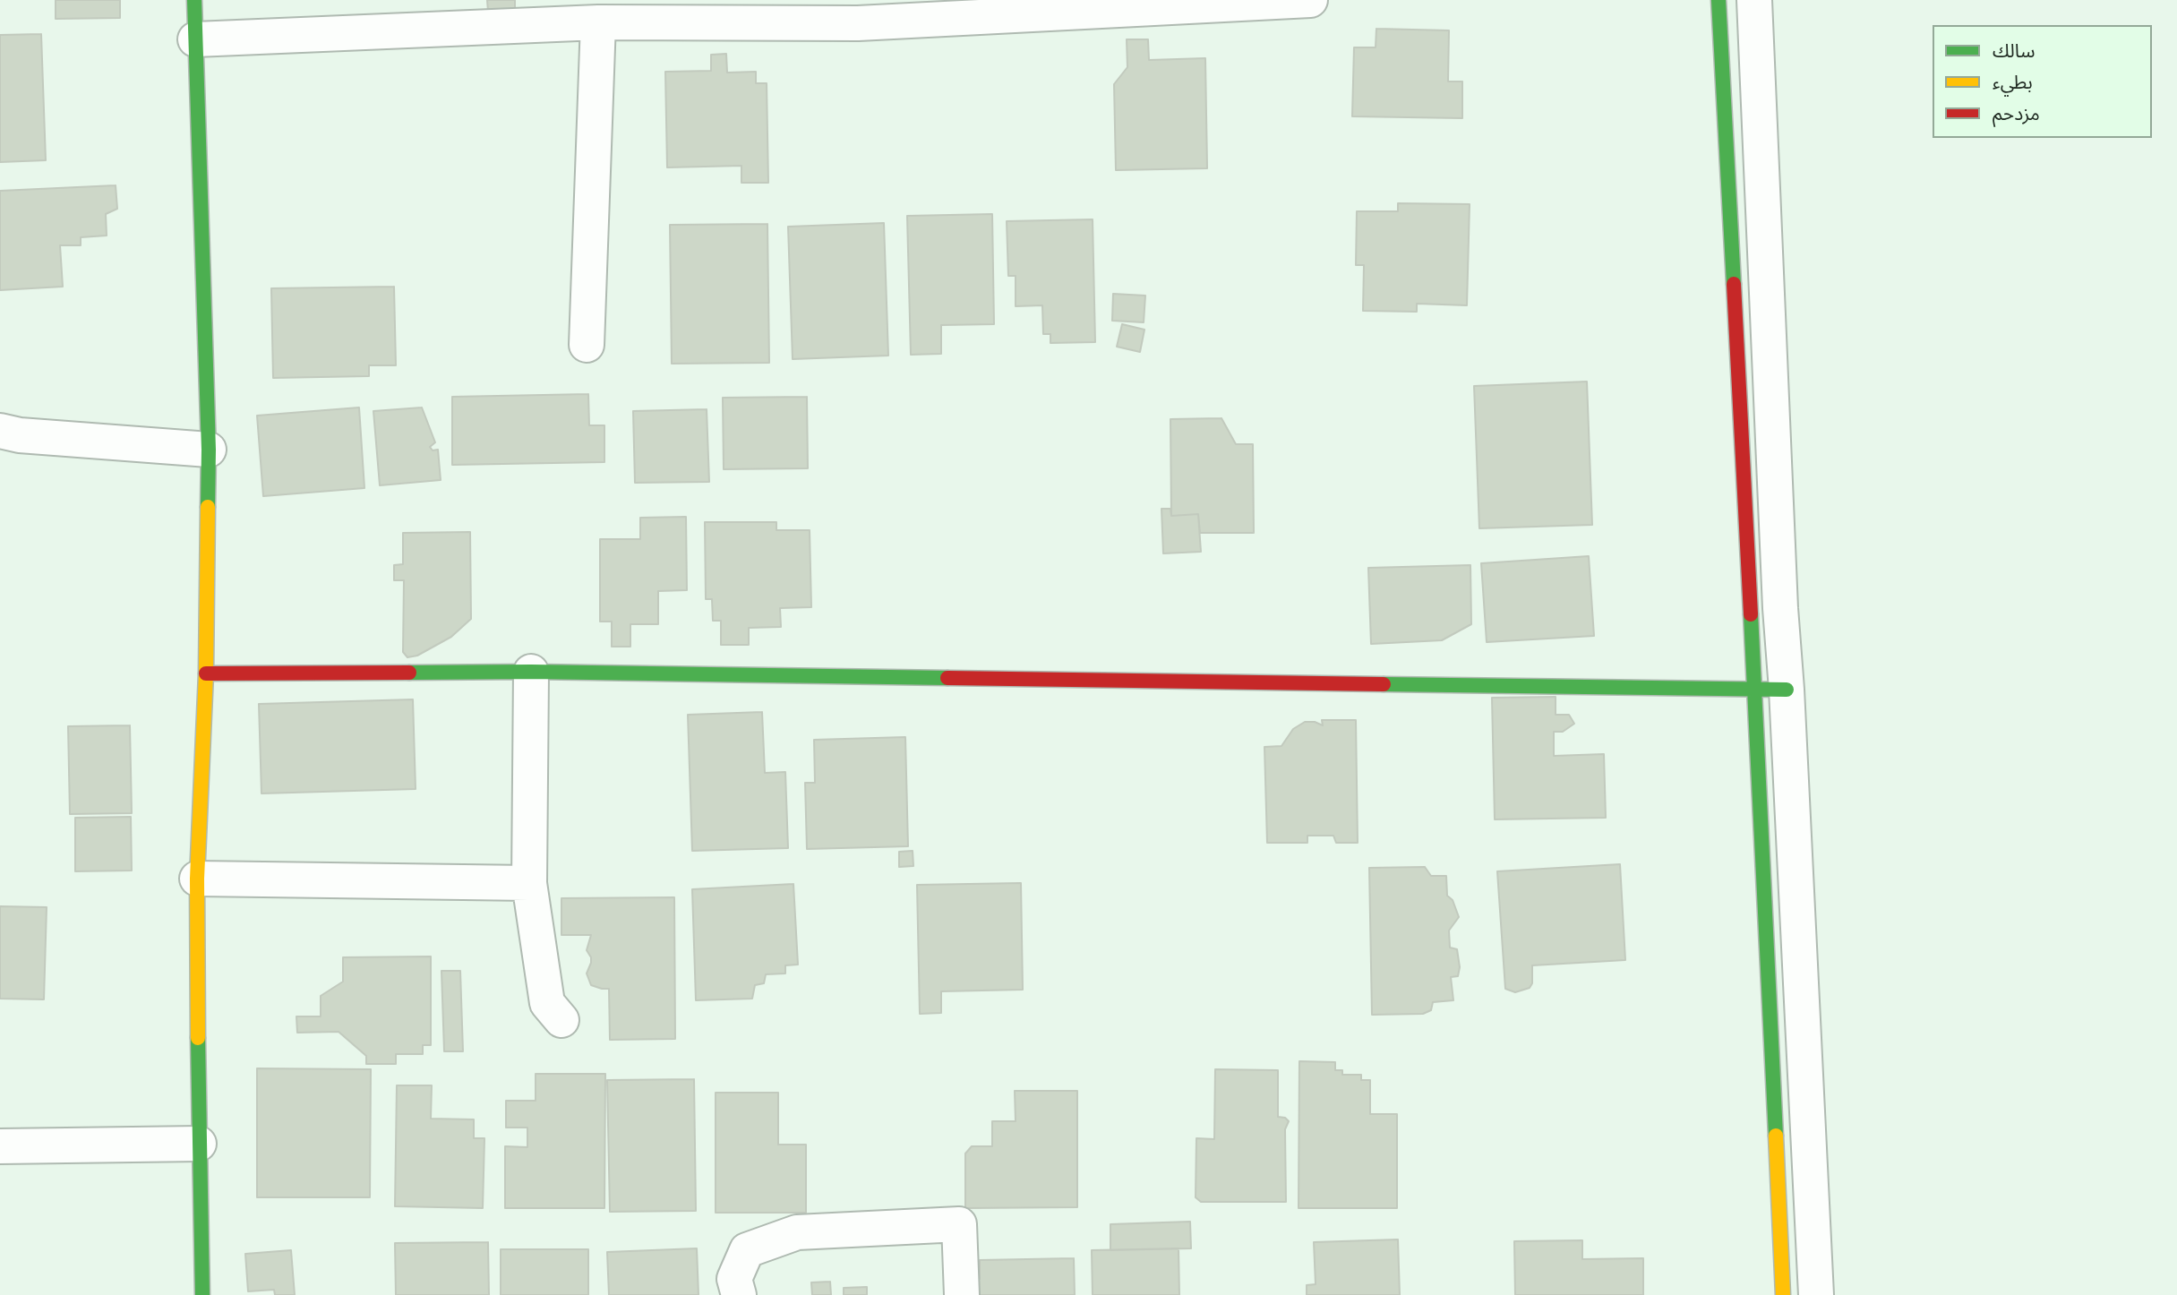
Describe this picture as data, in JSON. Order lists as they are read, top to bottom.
{
  "legend": ["سالك", "بطيء", "مزدحم"]
}
